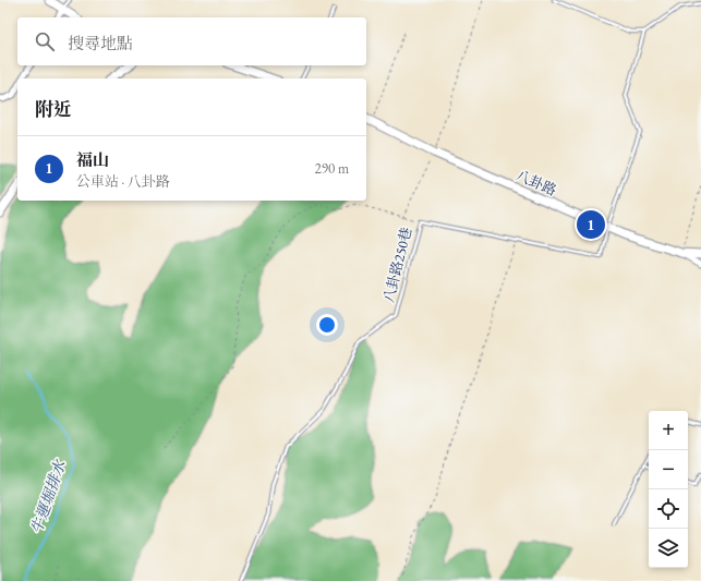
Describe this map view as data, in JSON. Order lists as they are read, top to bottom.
{
  "streets": {
    "main road": ["八卦路"],
    "lane": ["八卦路250巷"]
  },
  "crossings": [
    ["八卦路", "八卦路250巷"]
  ],
  "water": ["牛運堀排水"],
  "page": {
    "search": "搜尋地點",
    "heading": "附近",
    "list": [
      {
        "mark": "1",
        "name": "福山",
        "note": "公車站 · 八卦路",
        "value": "290 m"
      }
    ],
    "pins": "1",
    "map_buttons": ["+", "−"]
  }
}
